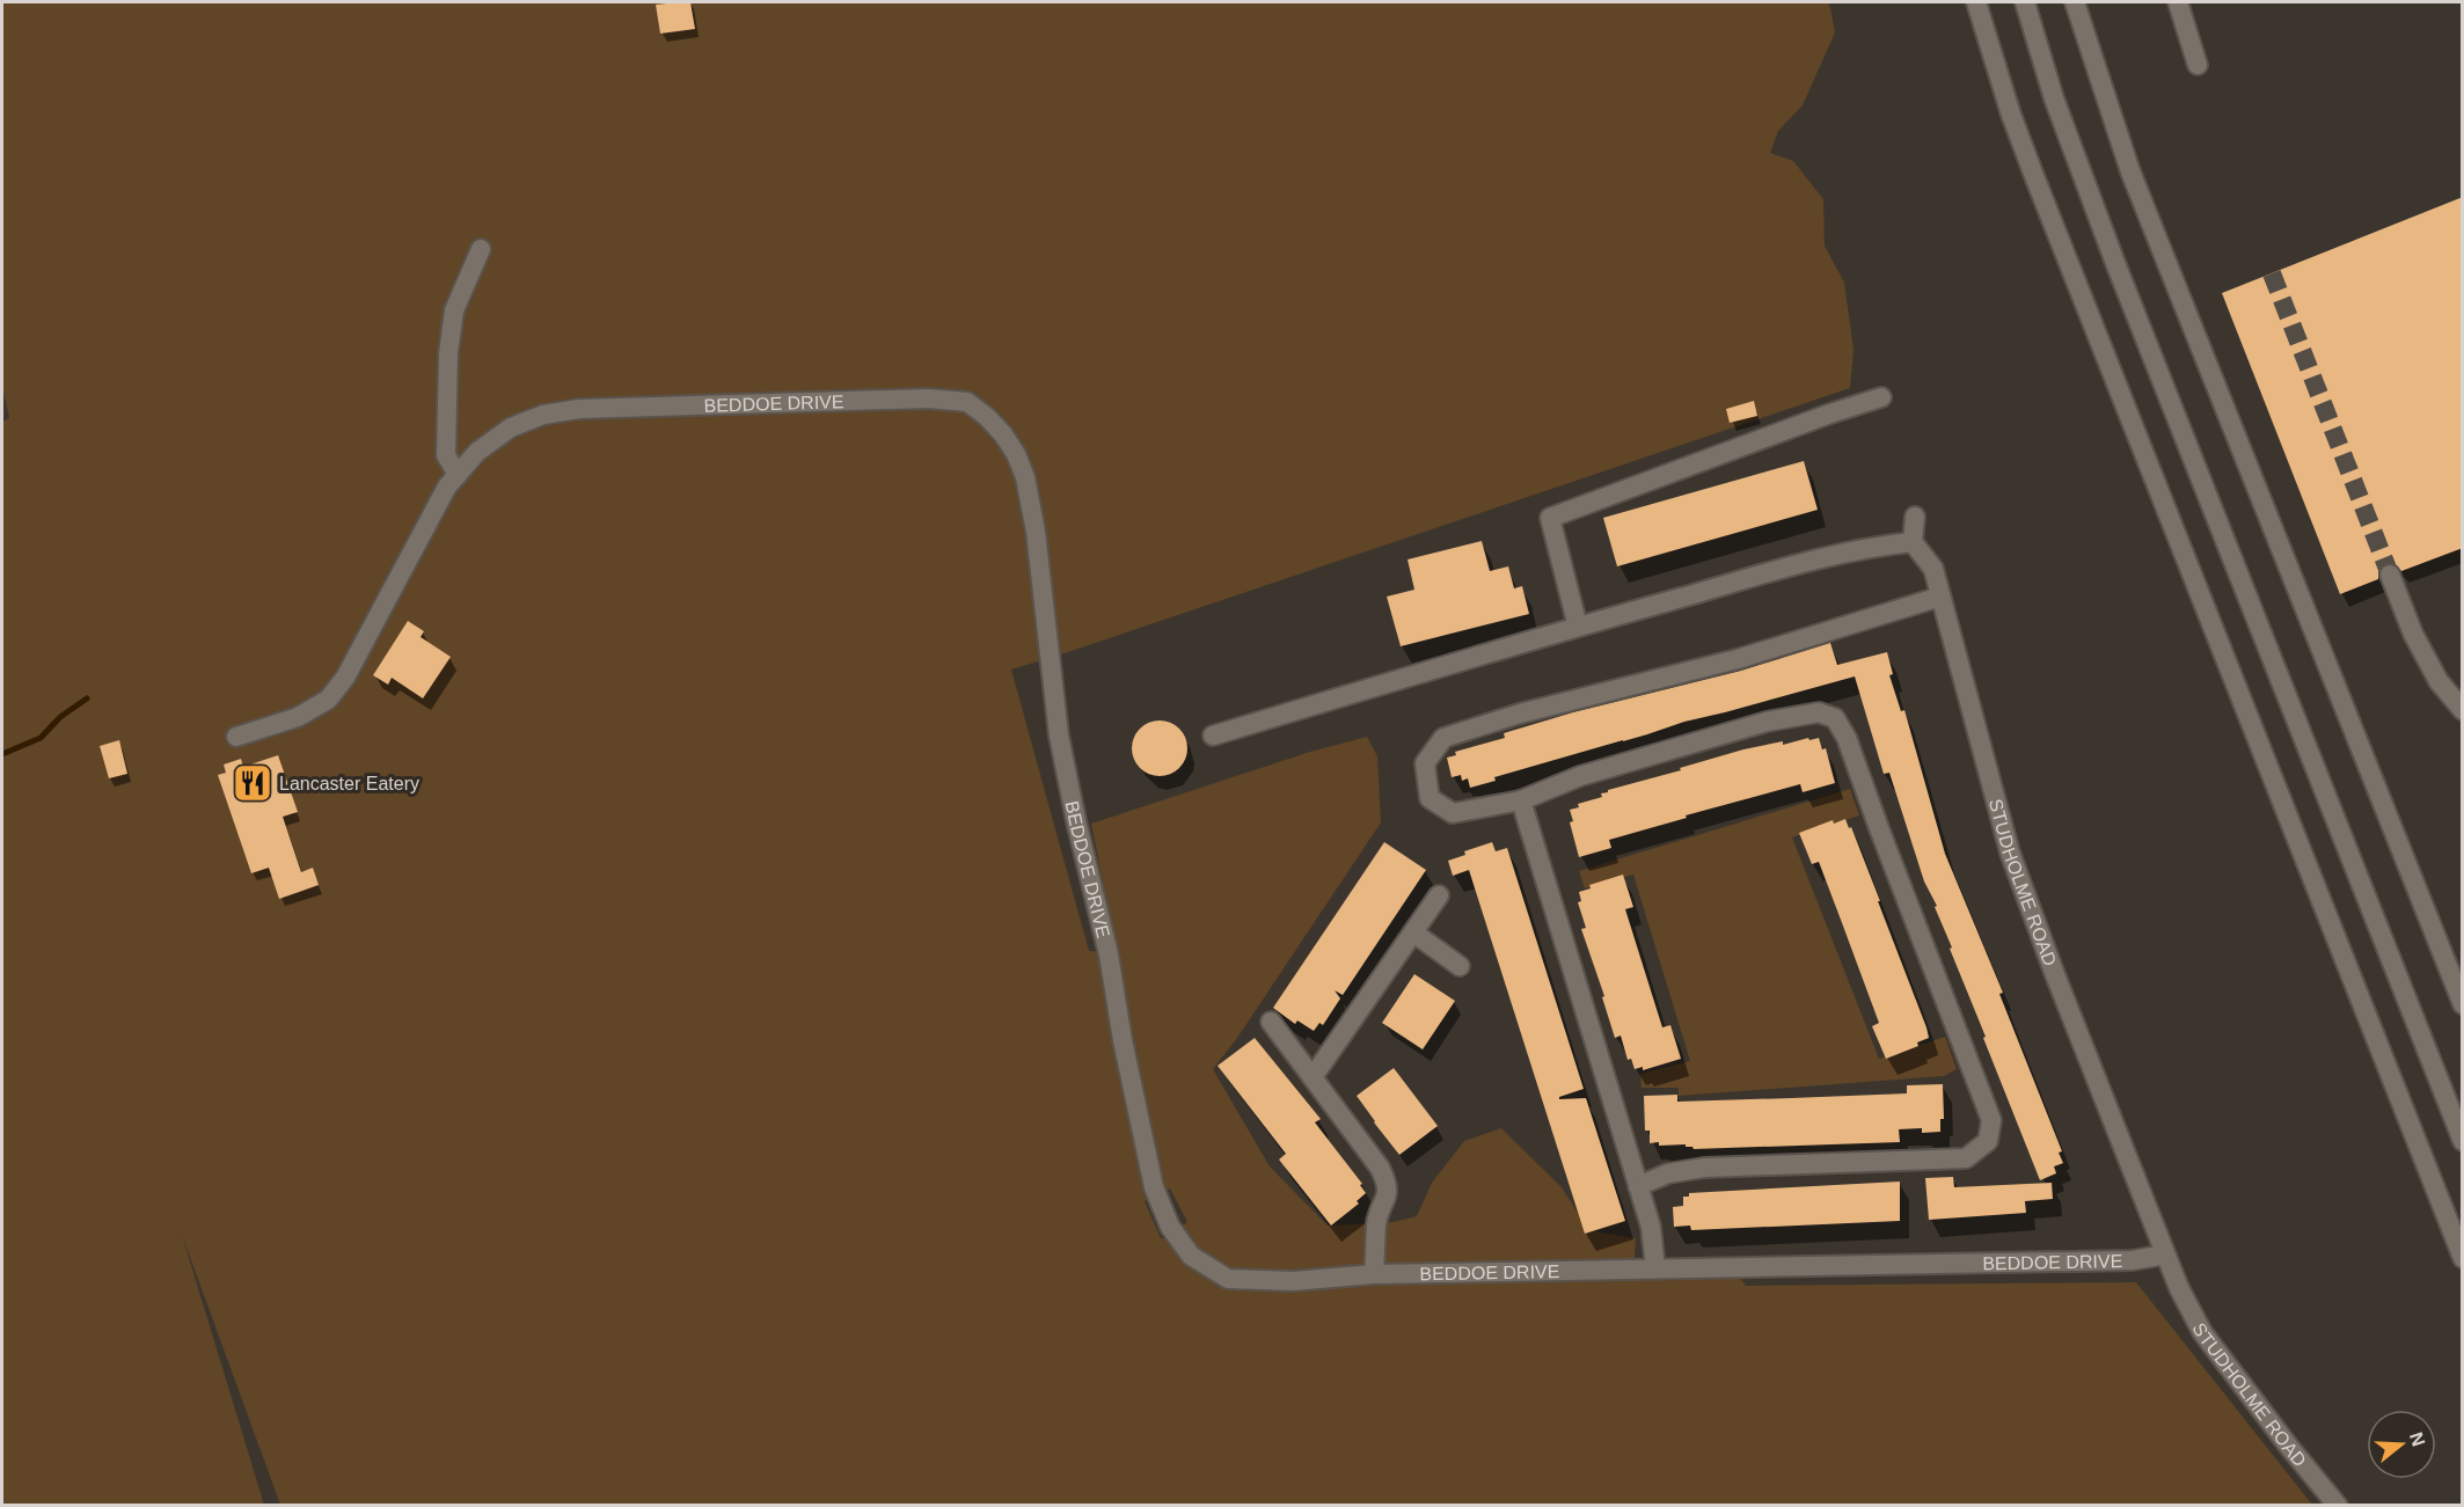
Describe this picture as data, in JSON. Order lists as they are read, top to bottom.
{
  "streets": {
    "street": ["BEDDOE DRIVE", "STUDHOLME ROAD"]
  },
  "crossings": [
    ["BEDDOE DRIVE", "STUDHOLME ROAD"]
  ],
  "places": {
    "restaurant": ["Lancaster Eatery"]
  },
  "north": "right"
}
